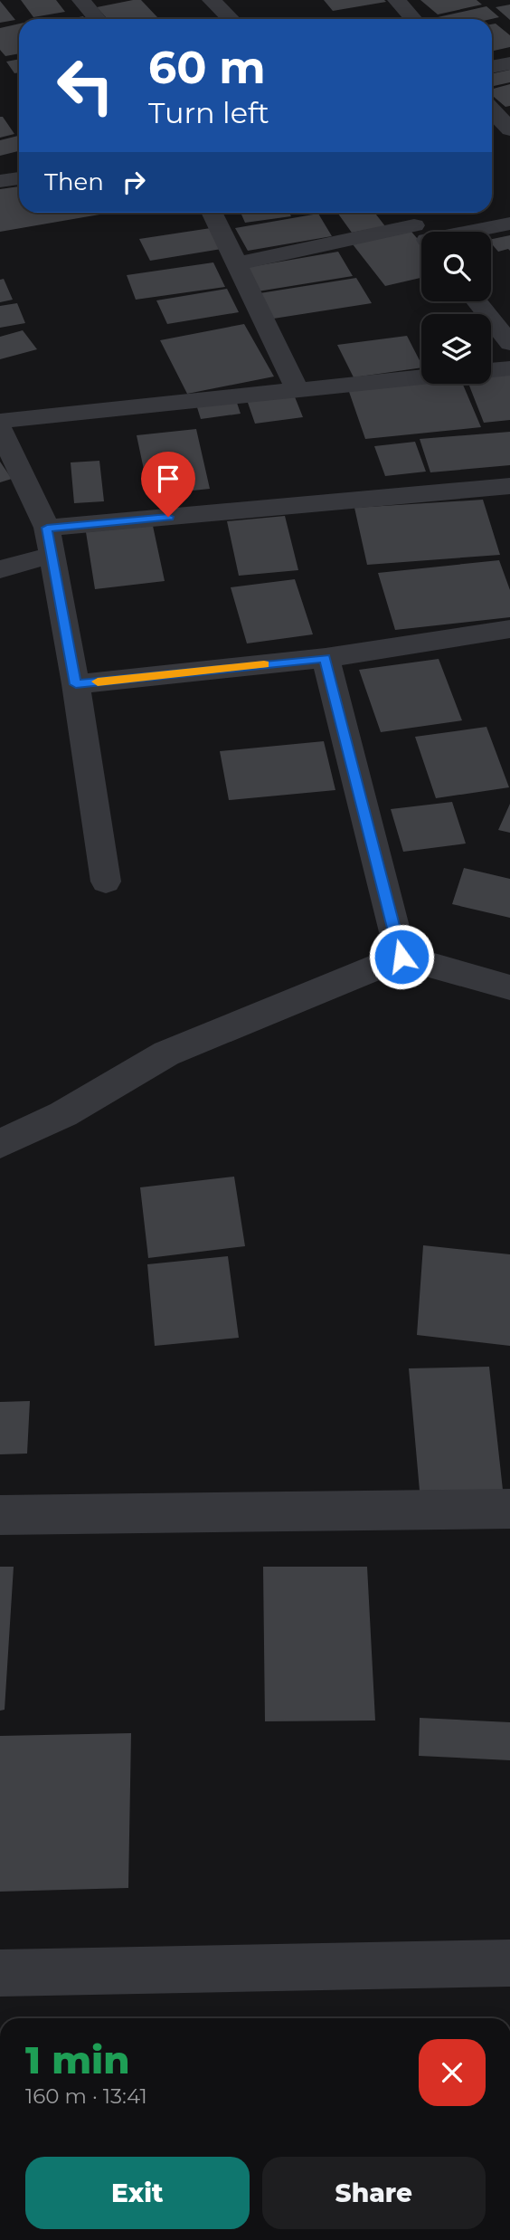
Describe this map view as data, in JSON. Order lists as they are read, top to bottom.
{
  "page": {
    "turn": ["60 m", "Turn left"],
    "then": "Then",
    "heading": ["1 min", "160 m · 13:41"],
    "buttons": ["Exit", "Share"]
  }
}
